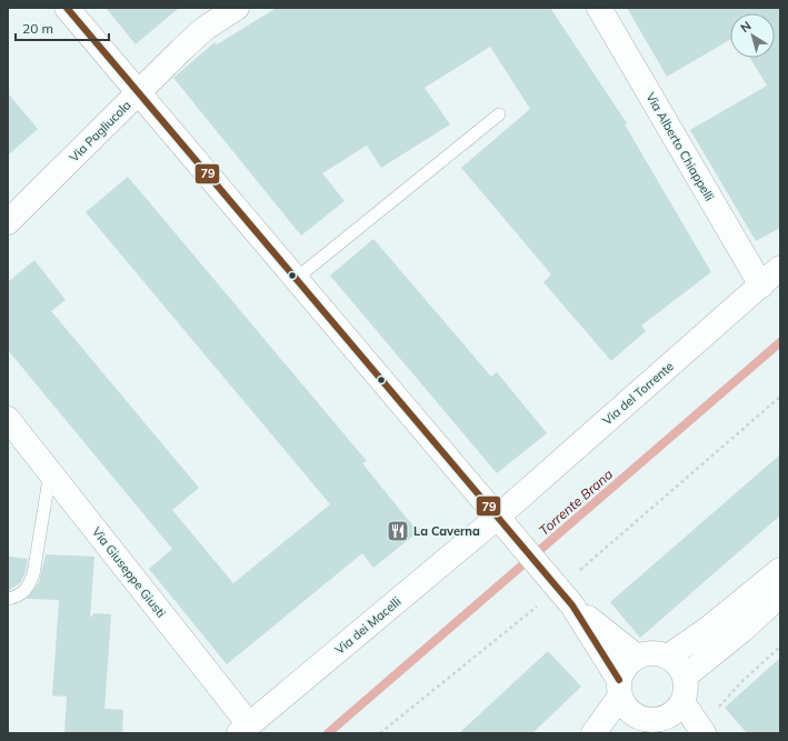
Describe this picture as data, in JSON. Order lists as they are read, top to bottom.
{
  "streets": {
    "street": [
      "Via Pagliucola",
      "Via Alberto Chiappelli",
      "Via del Torrente",
      "Via Giuseppe Giusti",
      "Via dei Macelli"
    ]
  },
  "crossings": [
    ["Via Alberto Chiappelli", "Via del Torrente"],
    ["Via del Torrente", "Via dei Macelli"],
    ["Via Giuseppe Giusti", "Via dei Macelli"]
  ],
  "water": ["Torrente Brana"],
  "places": {
    "restaurant": ["La Caverna"]
  },
  "lines": ["transit line 79"],
  "scale_bar": "20 m",
  "north": "top left"
}
